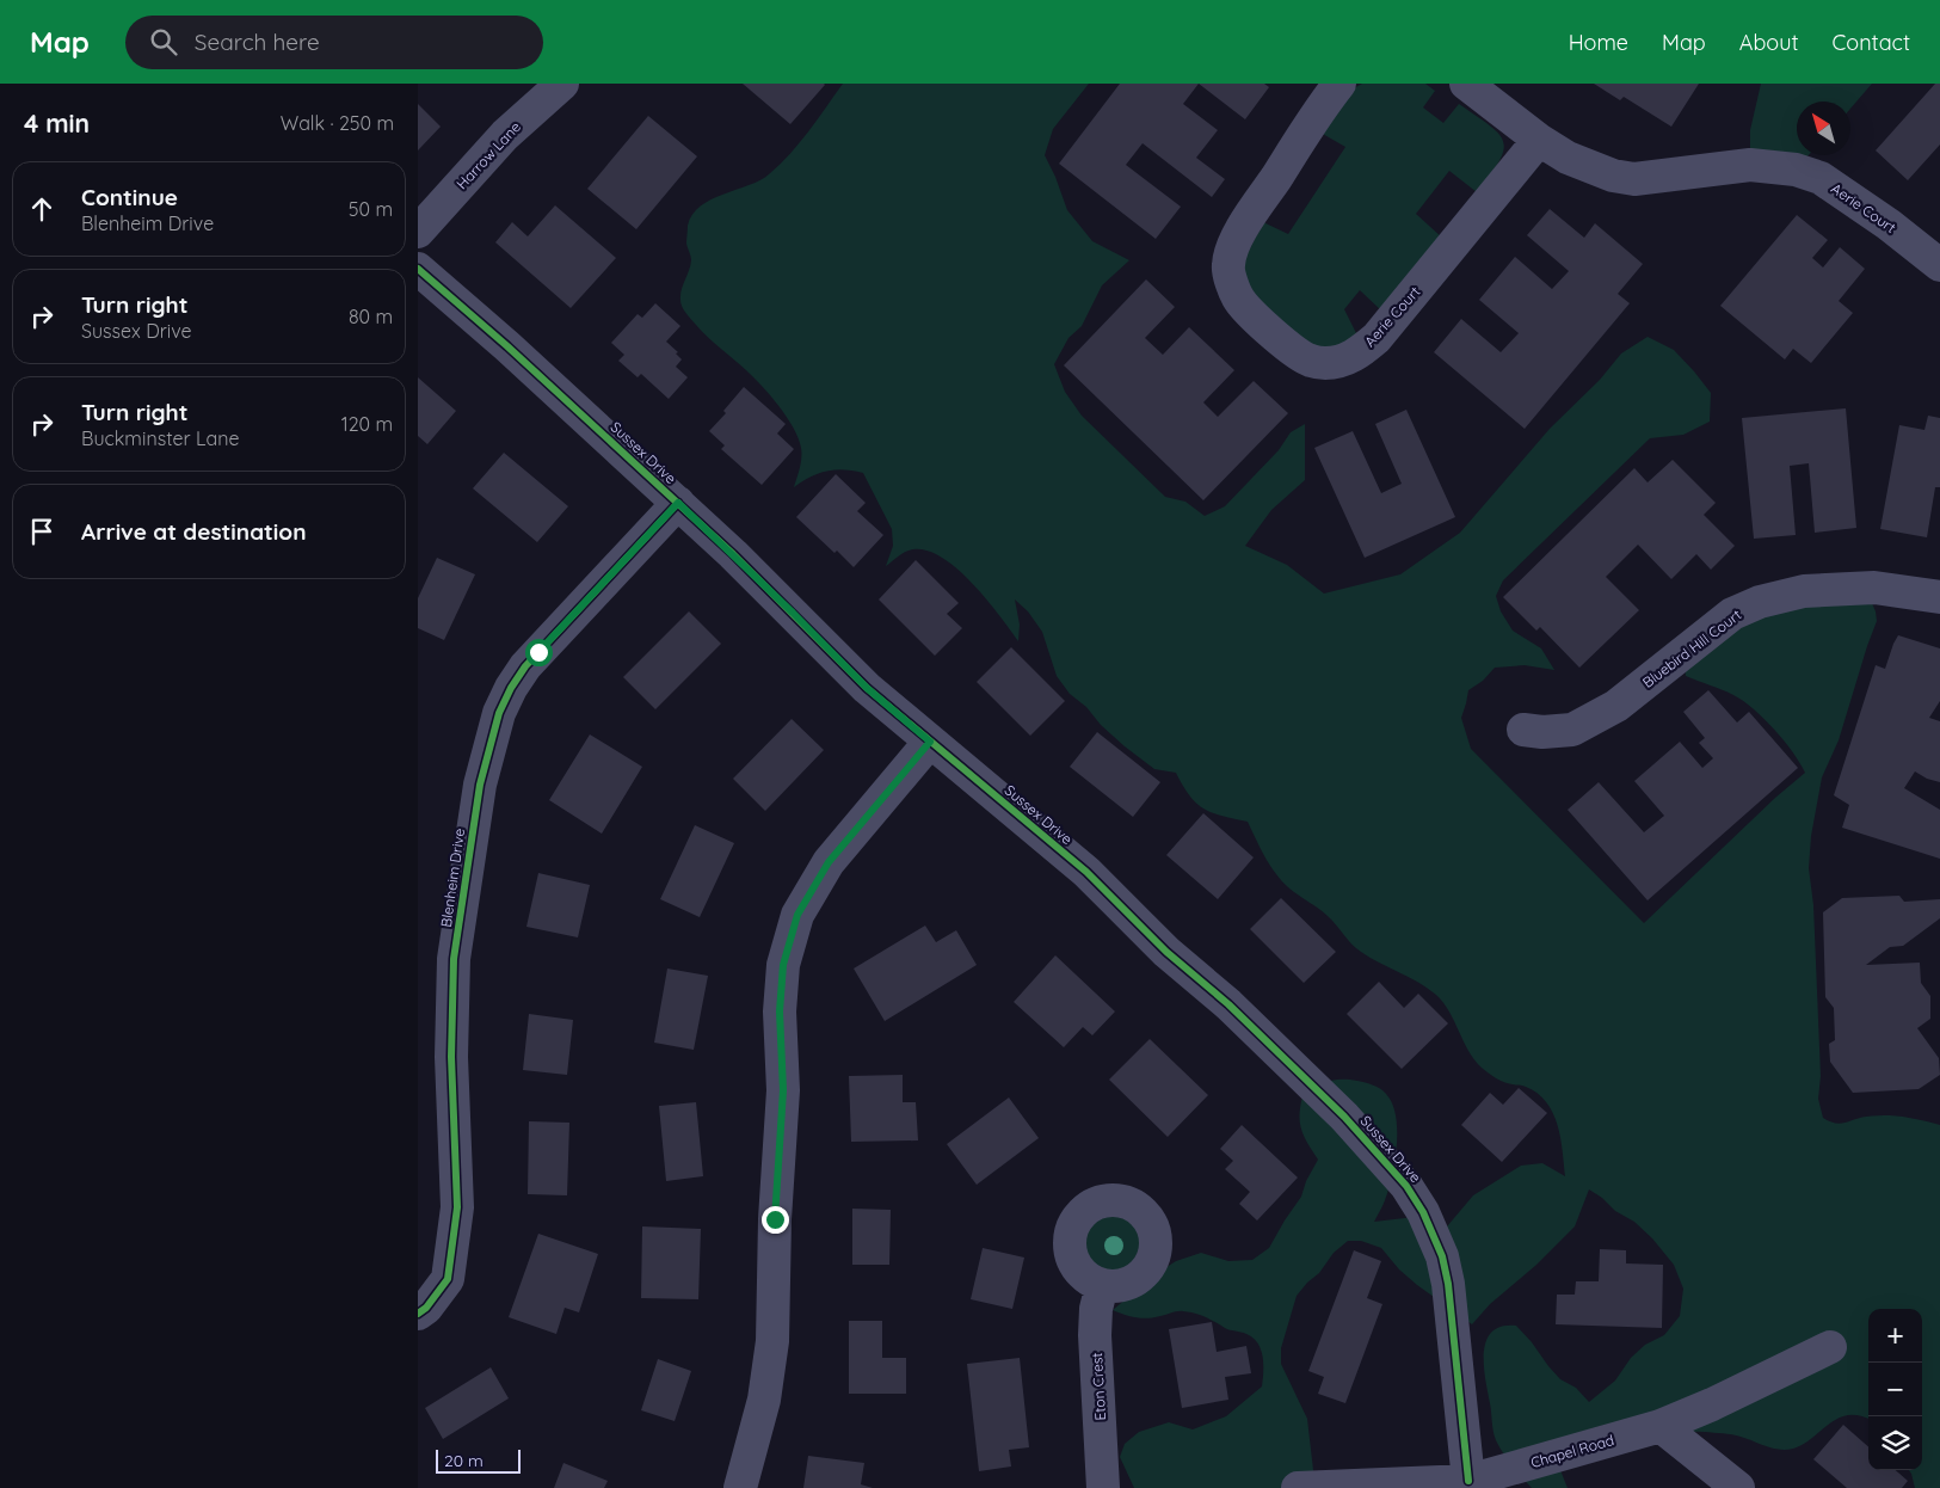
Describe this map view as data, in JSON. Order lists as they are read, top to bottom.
{
  "streets": {
    "street": [
      "Harrow Lane",
      "Aerie Court",
      "Sussex Drive",
      "Bluebird Hill Court",
      "Blenheim Drive",
      "Eton Crest",
      "Chapel Road"
    ]
  },
  "crossings": [
    ["Sussex Drive", "Blenheim Drive"],
    ["Sussex Drive", "Chapel Road"]
  ],
  "scale_bar": "20 m",
  "north": "top left",
  "page": {
    "header": "Map",
    "search": "Search here",
    "nav": [
      "Home",
      "Map",
      "About",
      "Contact"
    ],
    "heading": ["4 min", "Walk · 250 m"],
    "list": [
      ["Continue", "Blenheim Drive", "50 m"],
      ["Turn right", "Sussex Drive", "80 m"],
      ["Turn right", "Buckminster Lane", "120 m"],
      "Arrive at destination"
    ],
    "map_buttons": ["+", "−"],
    "scale": "20 m"
  }
}
